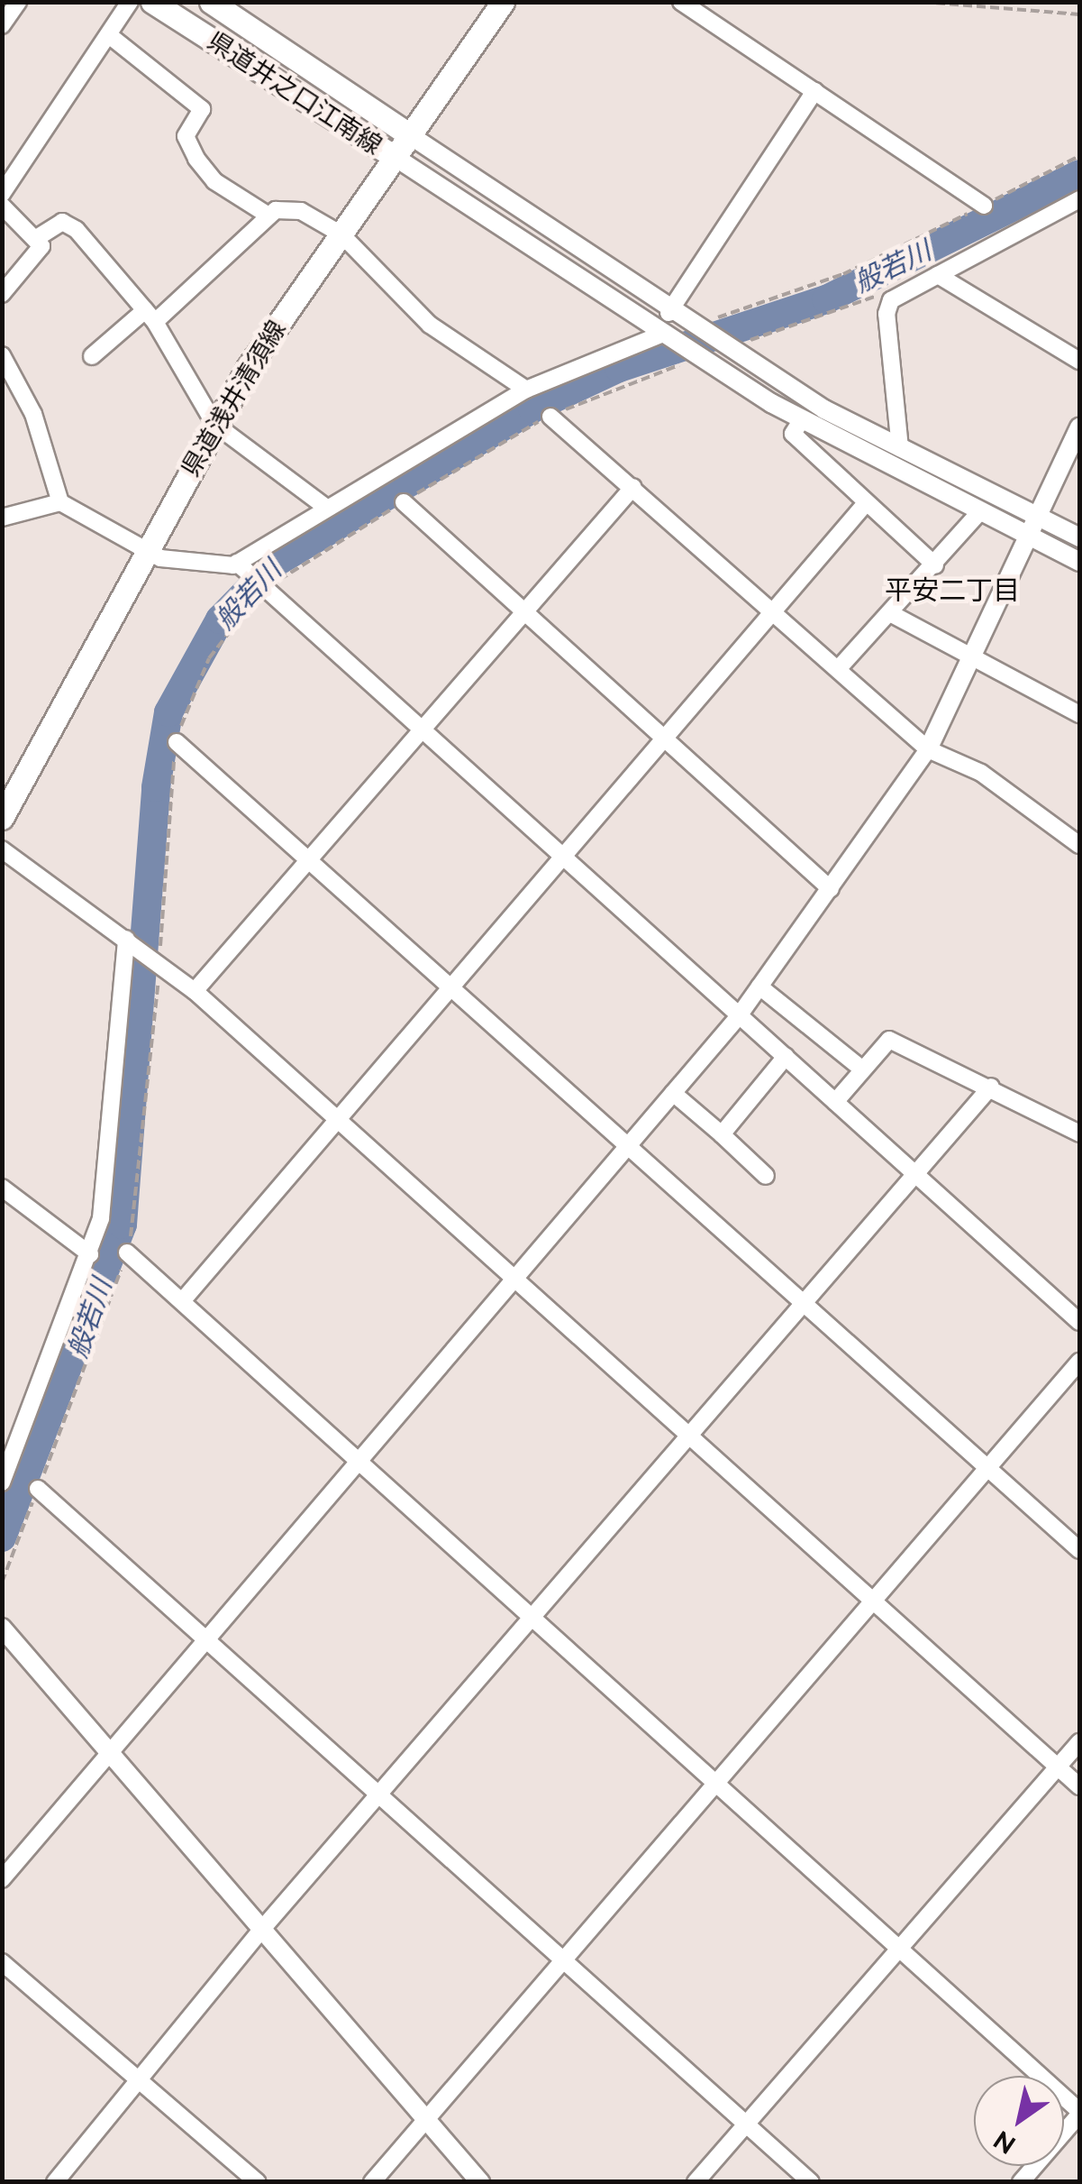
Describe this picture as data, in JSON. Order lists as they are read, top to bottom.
{
  "streets": {
    "main road": ["県道井之口江南線", "県道浅井清須線"]
  },
  "crossings": [
    ["県道井之口江南線", "県道浅井清須線"]
  ],
  "districts": ["平安二丁目"],
  "water": ["般若川"],
  "north": "bottom left"
}
